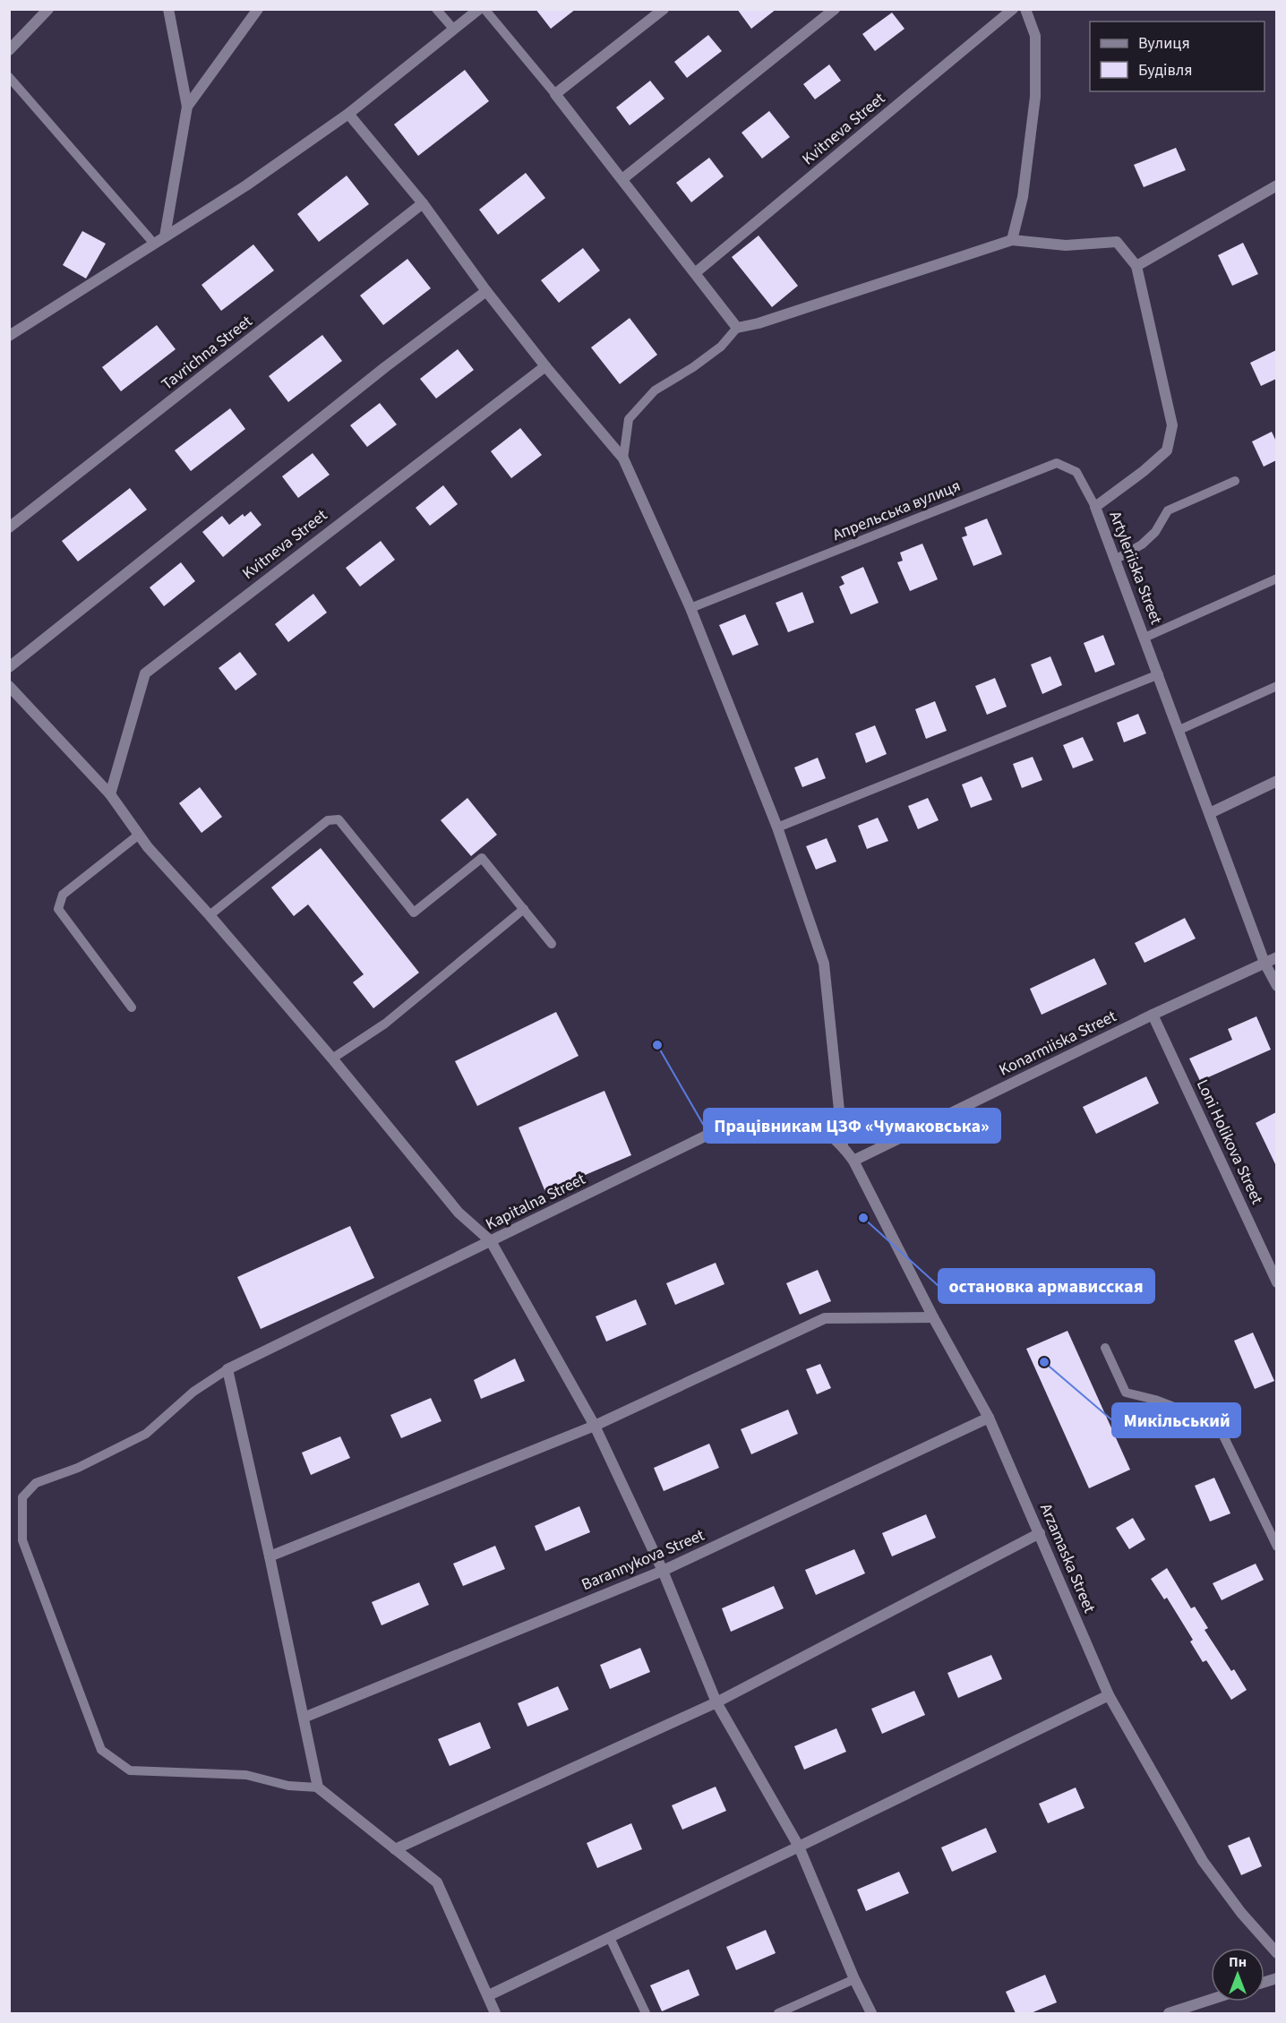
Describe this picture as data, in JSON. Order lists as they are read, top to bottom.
{
  "streets": {
    "street": [
      "Kvitneva Street",
      "Tavrichna Street",
      "Artyleriiska Street",
      "Konarmiiska Street",
      "Loni Holikova Street",
      "Kapitalna Street",
      "Arzamaska Street",
      "Barannykova Street"
    ],
    "lane": ["Апрельська вулиця"]
  },
  "crossings": [
    ["Апрельська вулиця", "Artyleriiska Street"],
    ["Artyleriiska Street", "Konarmiiska Street"],
    ["Konarmiiska Street", "Loni Holikova Street"],
    ["Konarmiiska Street", "Kapitalna Street"],
    ["Konarmiiska Street", "Arzamaska Street"],
    ["Kapitalna Street", "Arzamaska Street"],
    ["Arzamaska Street", "Barannykova Street"]
  ],
  "places": ["Працівникам ЦЗФ «Чумаковська»", "остановка армависская", "Микільський"],
  "legend": ["Вулиця", "Будівля"],
  "north": "top"
}
